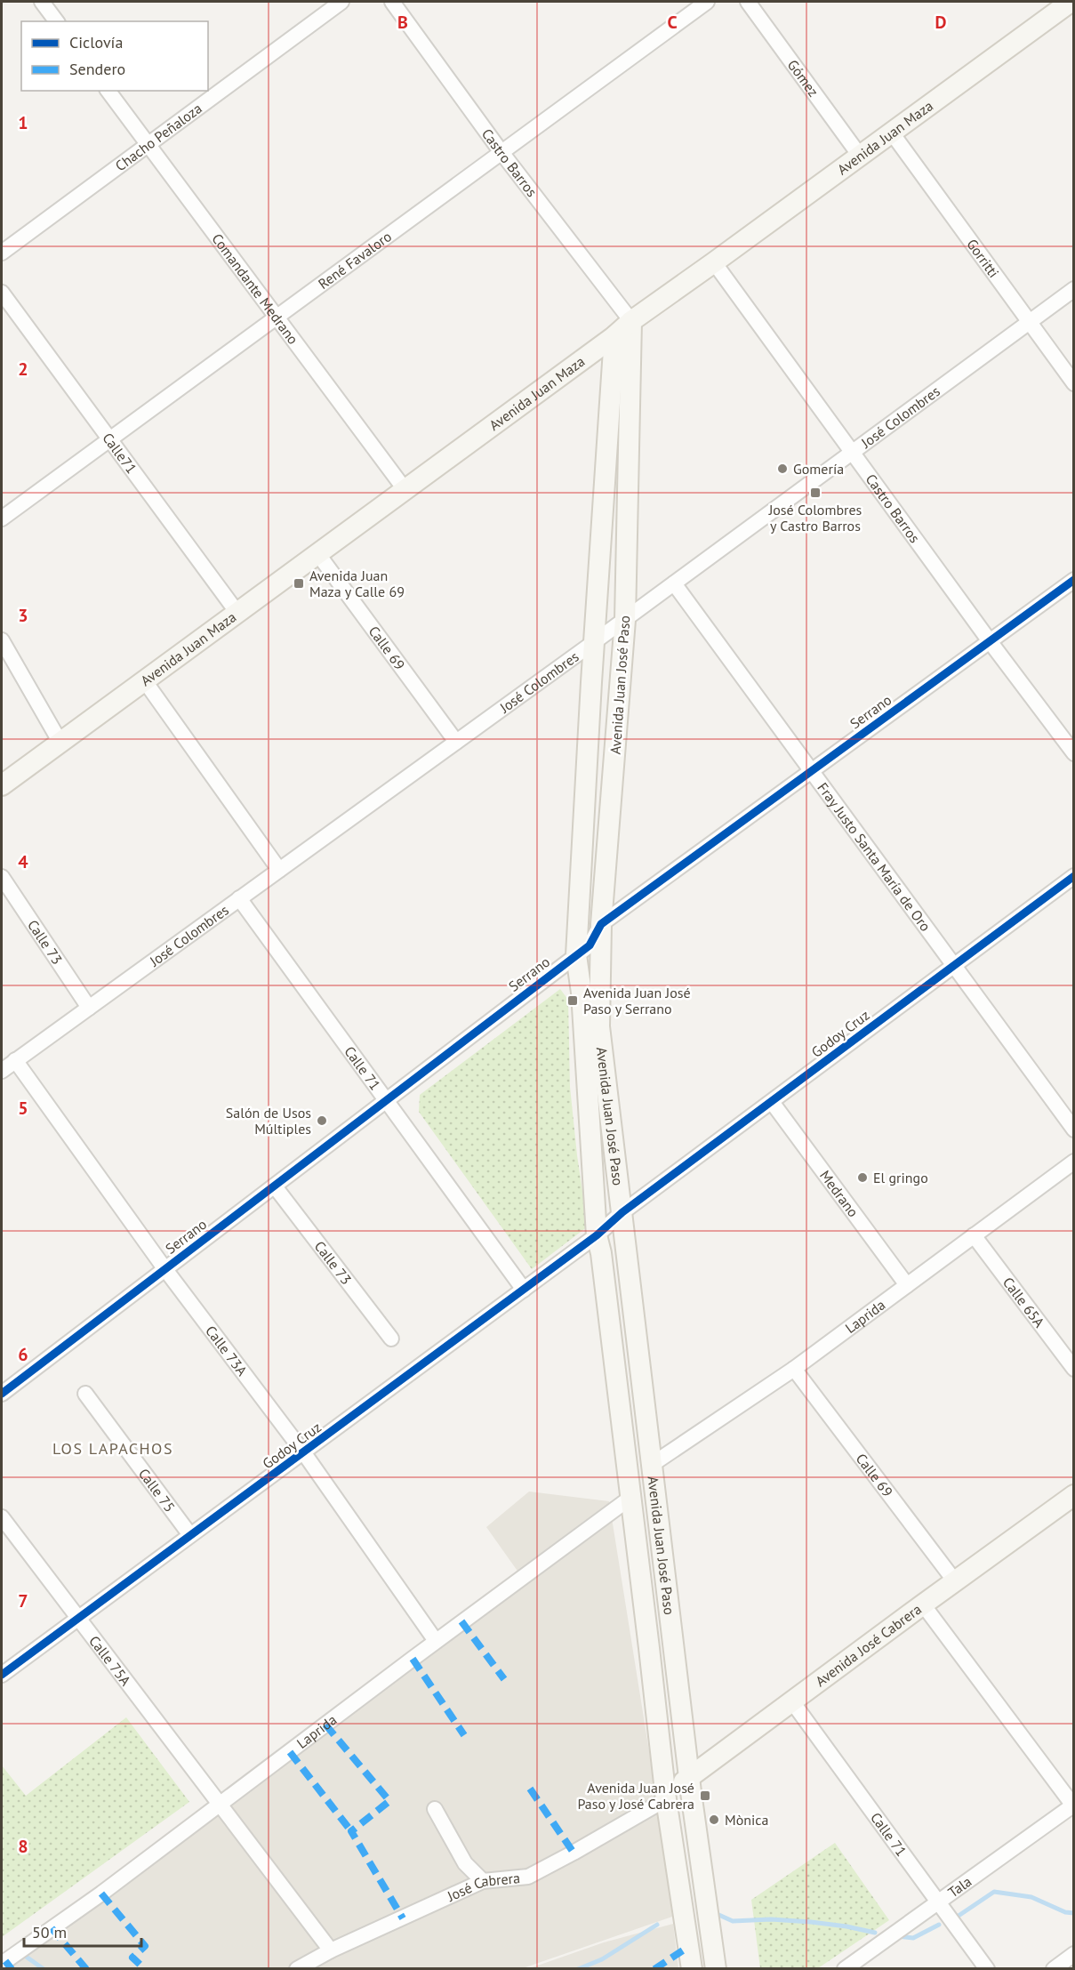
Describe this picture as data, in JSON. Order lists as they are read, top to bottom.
{
  "streets": {
    "main road": ["Avenida Juan Maza", "Avenida Juan José Paso", "Avenida José Cabrera"],
    "street": [
      "Gómez",
      "Chacho Peñaloza",
      "Castro Barros",
      "Gorritti",
      "René Favaloro",
      "Comandante Medrano",
      "José Colombres",
      "Calle71",
      "Calle 69",
      "Serrano",
      "Fray Justo Santa María de Oro",
      "Calle 73",
      "Godoy Cruz",
      "Calle 71",
      "Medrano",
      "Calle 65A",
      "Laprida",
      "Calle 73A",
      "Calle 75",
      "Calle 75A",
      "Tala",
      "José Cabrera"
    ]
  },
  "crossings": [
    ["Gómez", "Avenida Juan Maza"],
    ["Chacho Peñaloza", "Comandante Medrano"],
    ["Avenida Juan Maza", "Castro Barros"],
    ["Avenida Juan Maza", "Gorritti"],
    ["Avenida Juan Maza", "Comandante Medrano"],
    ["Avenida Juan Maza", "Calle71"],
    ["Avenida Juan Maza", "Calle 69"],
    ["Avenida Juan Maza", "Avenida Juan José Paso"],
    ["Castro Barros", "René Favaloro"],
    ["Castro Barros", "José Colombres"],
    ["Castro Barros", "Avenida Juan José Paso"],
    ["Castro Barros", "Serrano"],
    ["Gorritti", "José Colombres"],
    ["René Favaloro", "Comandante Medrano"],
    ["René Favaloro", "Calle71"],
    ["José Colombres", "Calle 69"],
    ["José Colombres", "Avenida Juan José Paso"],
    ["José Colombres", "Fray Justo Santa María de Oro"],
    ["José Colombres", "Calle 73"],
    ["José Colombres", "Calle 71"],
    ["José Colombres", "Calle 73A"],
    ["Calle 69", "Laprida"],
    ["Calle 69", "Avenida José Cabrera"],
    ["Avenida Juan José Paso", "Serrano"],
    ["Avenida Juan José Paso", "Godoy Cruz"],
    ["Avenida Juan José Paso", "Laprida"],
    ["Avenida Juan José Paso", "Avenida José Cabrera"],
    ["Avenida Juan José Paso", "José Cabrera"],
    ["Serrano", "Fray Justo Santa María de Oro"],
    ["Serrano", "Calle 73"],
    ["Serrano", "Calle 71"],
    ["Serrano", "Calle 73A"],
    ["Fray Justo Santa María de Oro", "Godoy Cruz"],
    ["Godoy Cruz", "Calle 71"],
    ["Godoy Cruz", "Medrano"],
    ["Godoy Cruz", "Calle 73A"],
    ["Godoy Cruz", "Calle 75"],
    ["Godoy Cruz", "Calle 75A"],
    ["Calle 71", "Avenida José Cabrera"],
    ["Calle 71", "Tala"],
    ["Medrano", "Laprida"],
    ["Calle 65A", "Laprida"],
    ["Laprida", "Calle 73A"],
    ["Laprida", "Calle 75A"],
    ["Avenida José Cabrera", "José Cabrera"],
    ["Calle 75A", "José Cabrera"]
  ],
  "districts": ["LOS LAPACHOS"],
  "places": {
    "other": [
      "Gomería",
      "Salón de Usos Múltiples",
      "El gringo",
      "Mònica"
    ],
    "transit": [
      "José Colombres y Castro Barros",
      "Avenida Juan Maza y Calle 69",
      "Avenida Juan José Paso y Serrano",
      "Avenida Juan José Paso y José Cabrera"
    ]
  },
  "legend": ["Ciclovía", "Sendero"],
  "scale_bar": "50 m",
  "grid": {
    "columns": ["B", "C", "D"],
    "rows": [
      "1",
      "2",
      "3",
      "4",
      "5",
      "6",
      "7",
      "8"
    ]
  }
}
